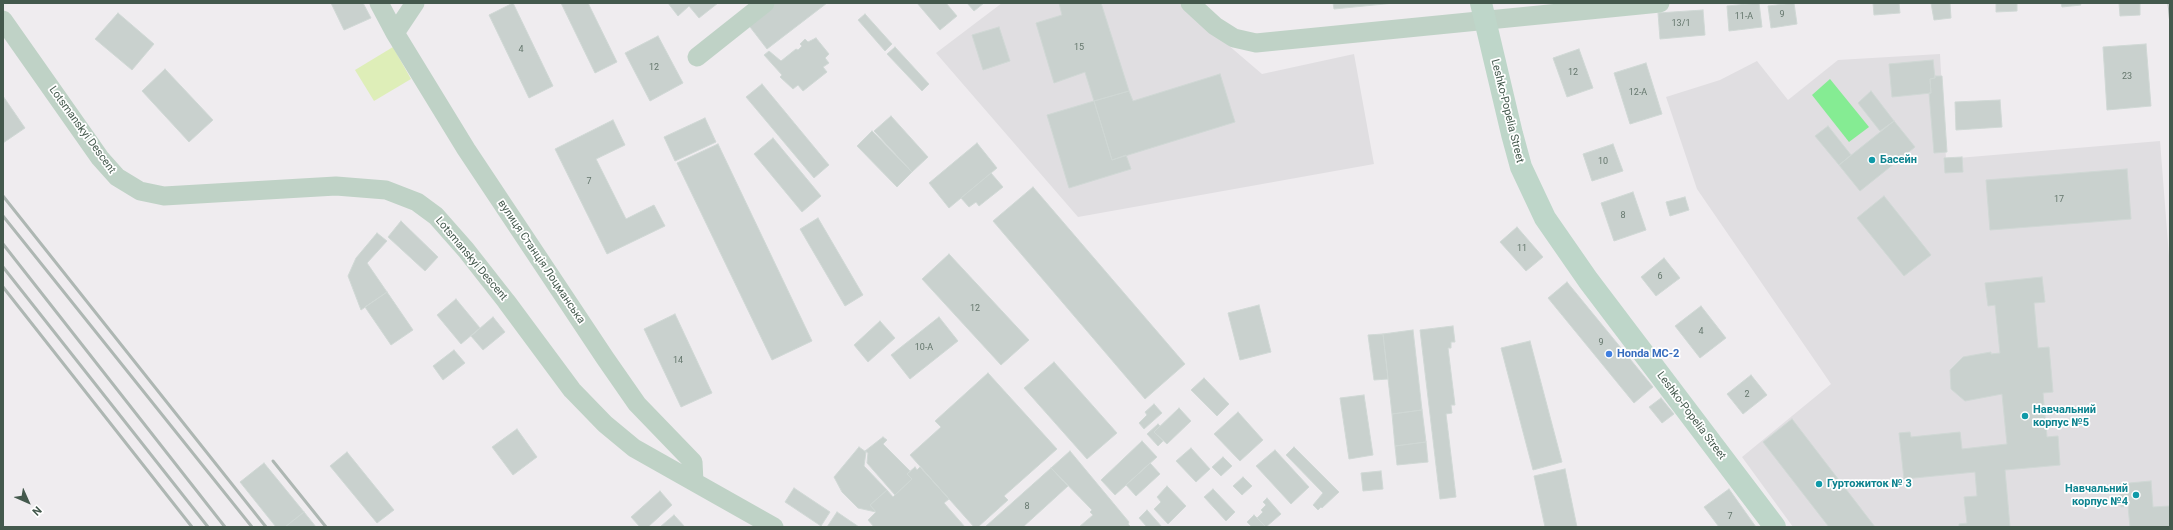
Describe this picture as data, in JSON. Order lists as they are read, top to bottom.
{
  "streets": {
    "main road": ["Leshko-Popelia Street"],
    "street": ["Lotsmanskyi Descent", "вулиця Станція Лоцманська"]
  },
  "crossings": [
    ["Lotsmanskyi Descent", "вулиця Станція Лоцманська"]
  ],
  "places": [
    "Басейн",
    "Honda МС-2",
    "Навчальний корпус №5",
    "Гуртожиток № 3",
    "Навчальний корпус №4"
  ],
  "house_numbers": [
    "9",
    "11-А",
    "13/1",
    "15",
    "4",
    "12",
    "12",
    "23",
    "12-А",
    "10",
    "7",
    "17",
    "8",
    "11",
    "6",
    "12",
    "4",
    "9",
    "10-А",
    "14",
    "2",
    "8",
    "7"
  ],
  "north": "bottom right"
}
